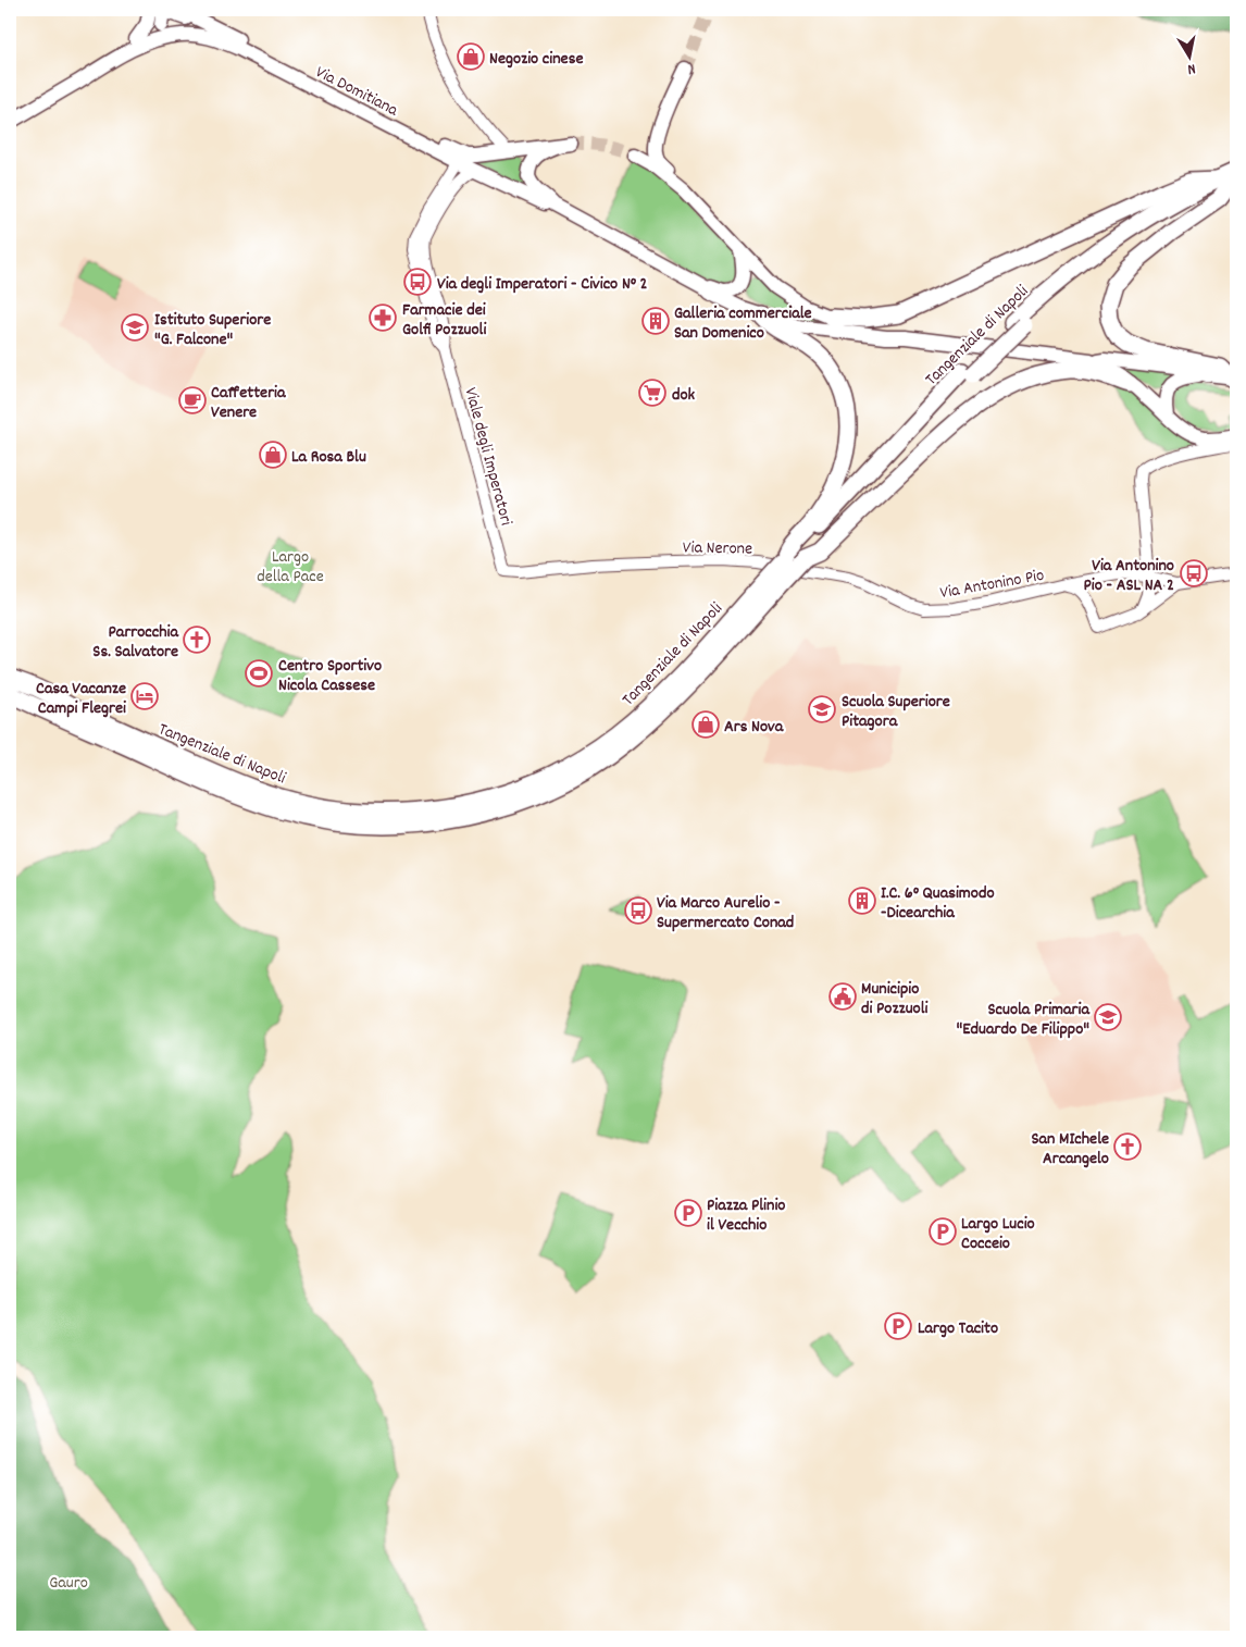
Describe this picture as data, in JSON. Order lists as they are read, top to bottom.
{
  "streets": {
    "highway": ["Tangenziale di Napoli"],
    "main road": ["Via Domitiana"],
    "street": ["Viale degli Imperatori", "Via Nerone", "Via Antonino Pio"]
  },
  "crossings": [
    ["Viale degli Imperatori", "Via Nerone"],
    ["Via Nerone", "Via Antonino Pio"]
  ],
  "parks": ["Largo della Pace", "Gauro"],
  "places": {
    "shop": ["Negozio cinese", "La Rosa Blu", "Ars Nova"],
    "bus stop": ["Via degli Imperatori - Civico N° 2", "Via Antonino Pio - ASL NA 2", "Via Marco Aurelio - Supermercato Conad"],
    "pharmacy": ["Farmacie dei Golfi Pozzuoli"],
    "building": ["Galleria commerciale San Domenico", "I.C. 6° Quasimodo -Dicearchia"],
    "school or university": ["Istituto Superiore \"G. Falcone\"", "Scuola Superiore Pitagora", "Scuola Primaria \"Eduardo De Filippo\""],
    "supermarket": ["dok"],
    "cafe": ["Caffetteria Venere"],
    "church": ["Parrocchia Ss. Salvatore", "San MIchele Arcangelo"],
    "sports": ["Centro Sportivo Nicola Cassese"],
    "hotel": ["Casa Vacanze Campi Flegrei"],
    "public building": ["Municipio di Pozzuoli"],
    "parking": ["Piazza Plinio il Vecchio", "Largo Lucio Cocceio", "Largo Tacito"]
  },
  "north": "bottom"
}
